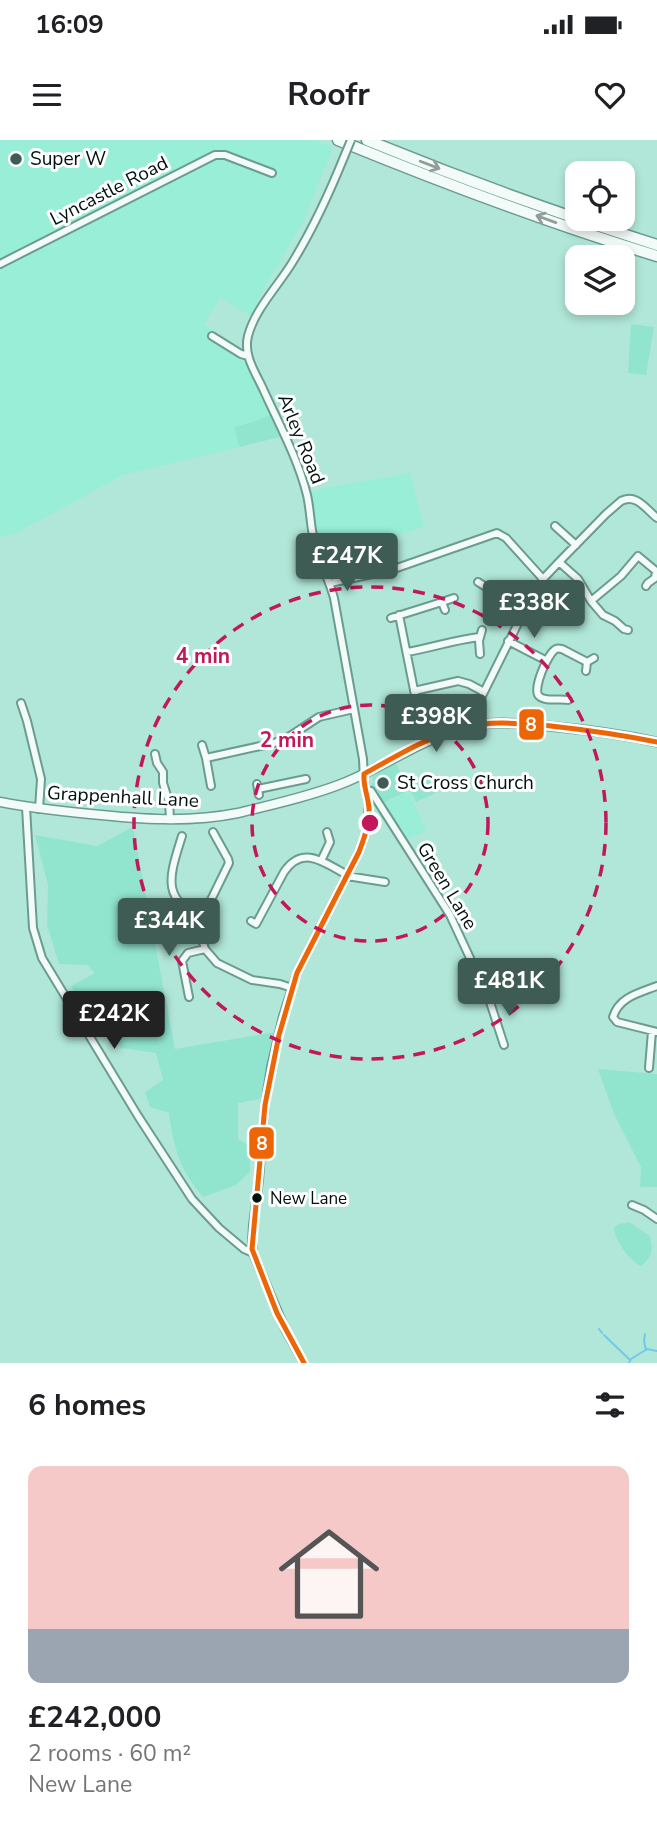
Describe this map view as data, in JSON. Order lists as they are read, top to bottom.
{
  "streets": {
    "main road": ["Grappenhall Lane"],
    "street": ["Lyncastle Road", "Arley Road", "Green Lane"]
  },
  "crossings": [
    ["Arley Road", "Grappenhall Lane"],
    ["Arley Road", "Green Lane"]
  ],
  "places": ["Super W", "St Cross Church", "New Lane"],
  "lines": ["transit line 8"],
  "page": {
    "status": "16:09",
    "header": "Roofr",
    "price": [
      "£247K",
      "£338K",
      "£398K",
      "£344K",
      "£481K",
      "£242K"
    ],
    "heading": "6 homes",
    "list": [
      {
        "name": "£242,000",
        "note": "2 rooms · 60 m² · New Lane"
      }
    ]
  },
  "rings": ["4 min", "2 min"]
}
